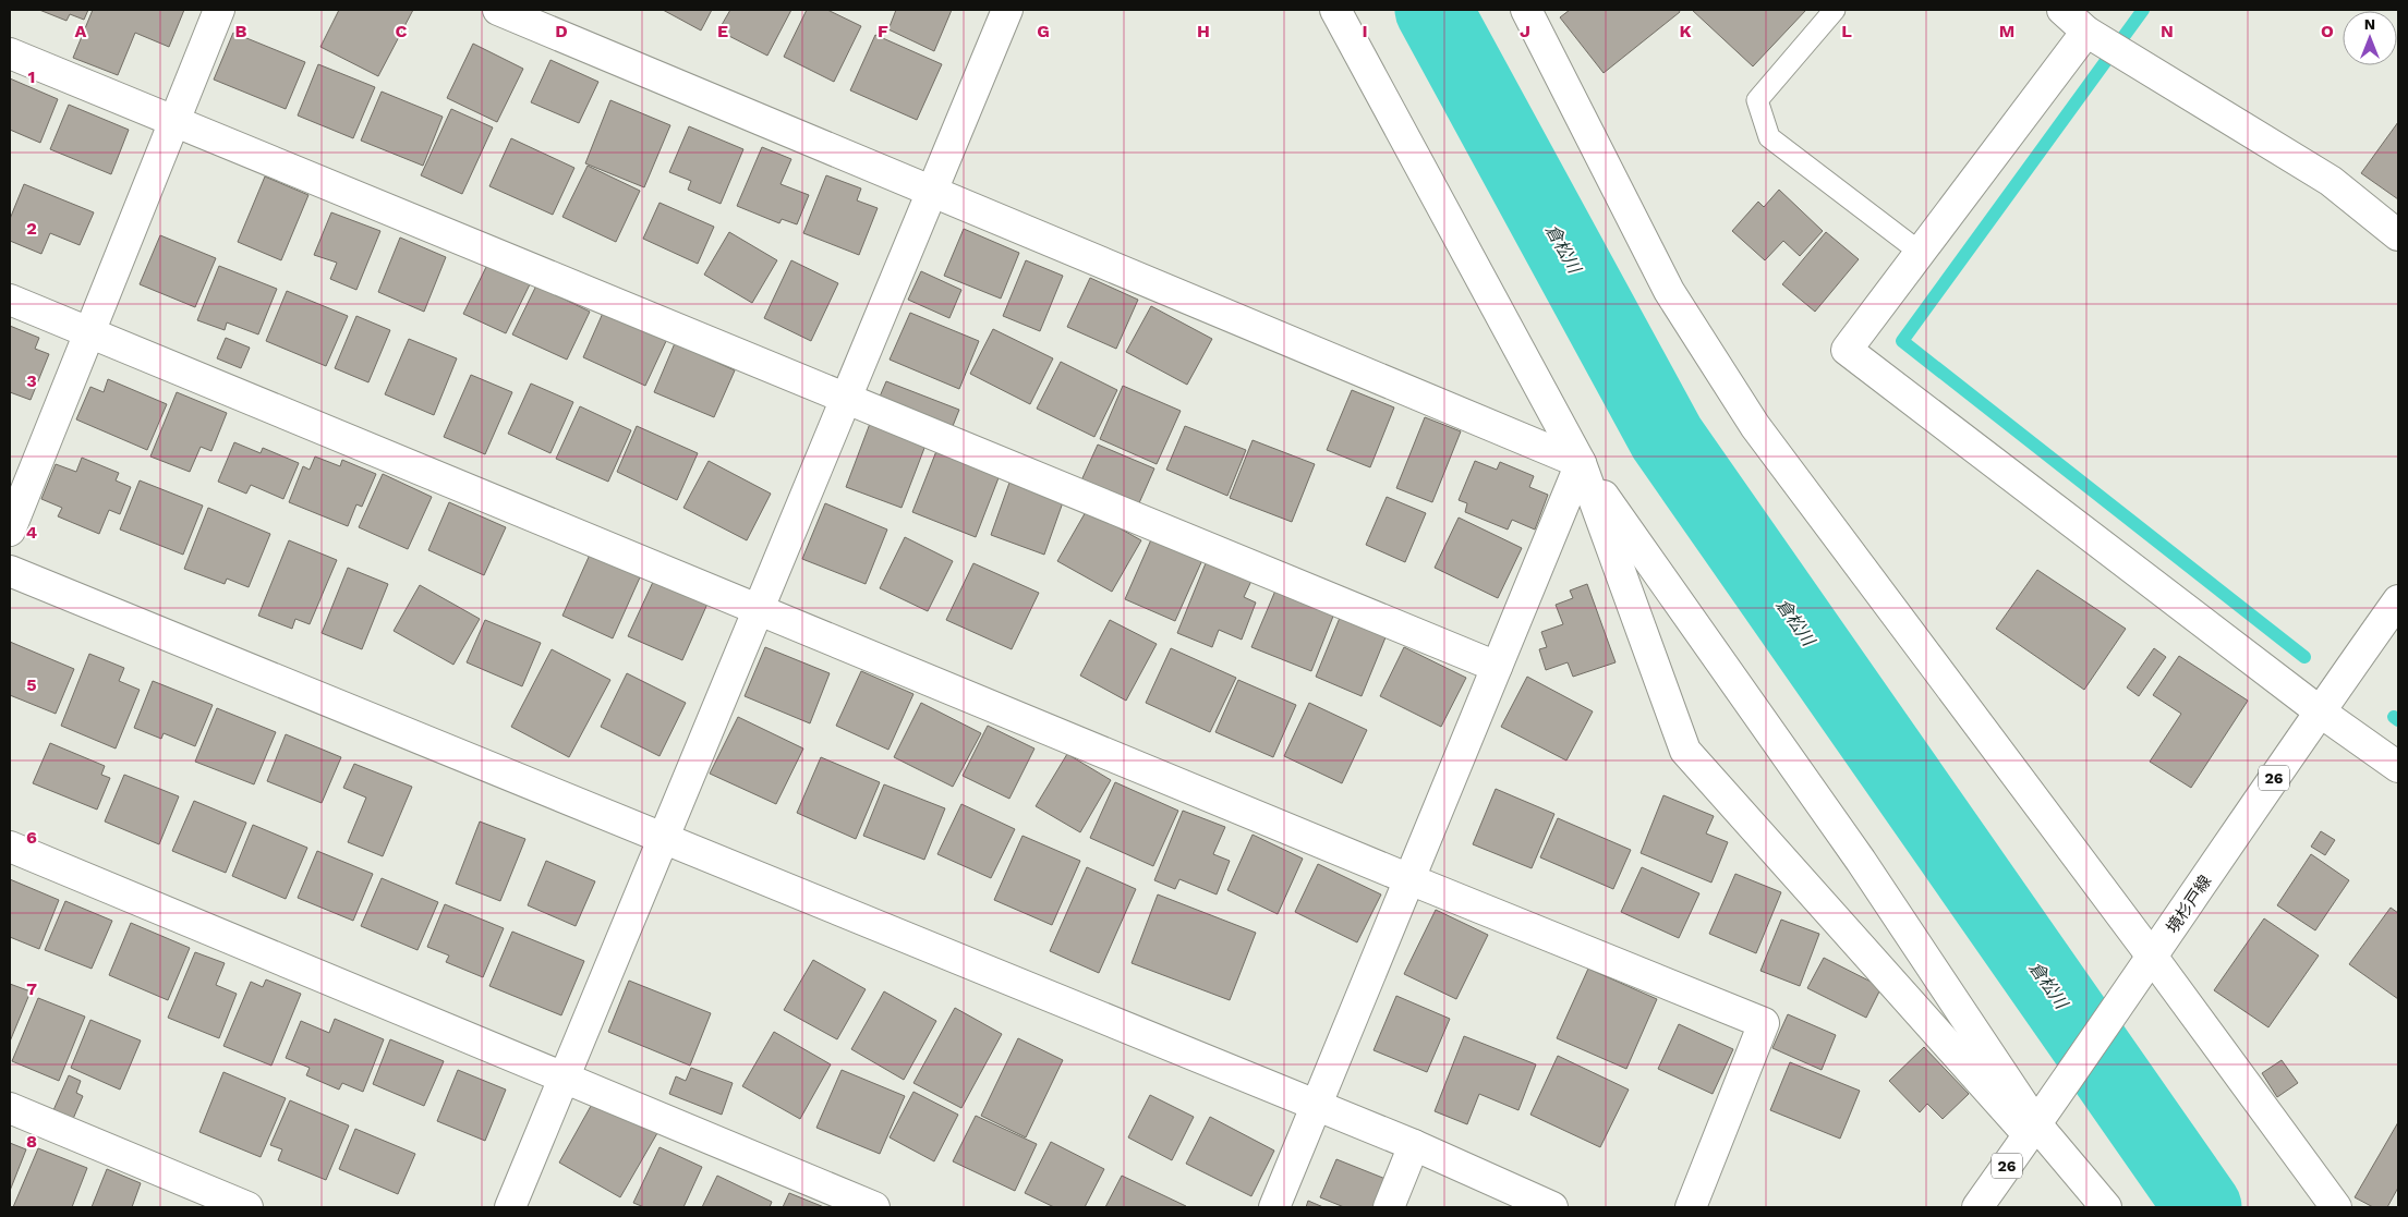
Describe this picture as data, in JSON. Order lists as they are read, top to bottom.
{
  "streets": {
    "street": ["26", "境杉戸線"]
  },
  "water": ["倉松川"],
  "north": "top",
  "grid": {
    "columns": [
      "A",
      "B",
      "C",
      "D",
      "E",
      "F",
      "G",
      "H",
      "I",
      "J",
      "K",
      "L",
      "M",
      "N",
      "O"
    ],
    "rows": [
      "1",
      "2",
      "3",
      "4",
      "5",
      "6",
      "7",
      "8"
    ]
  }
}
